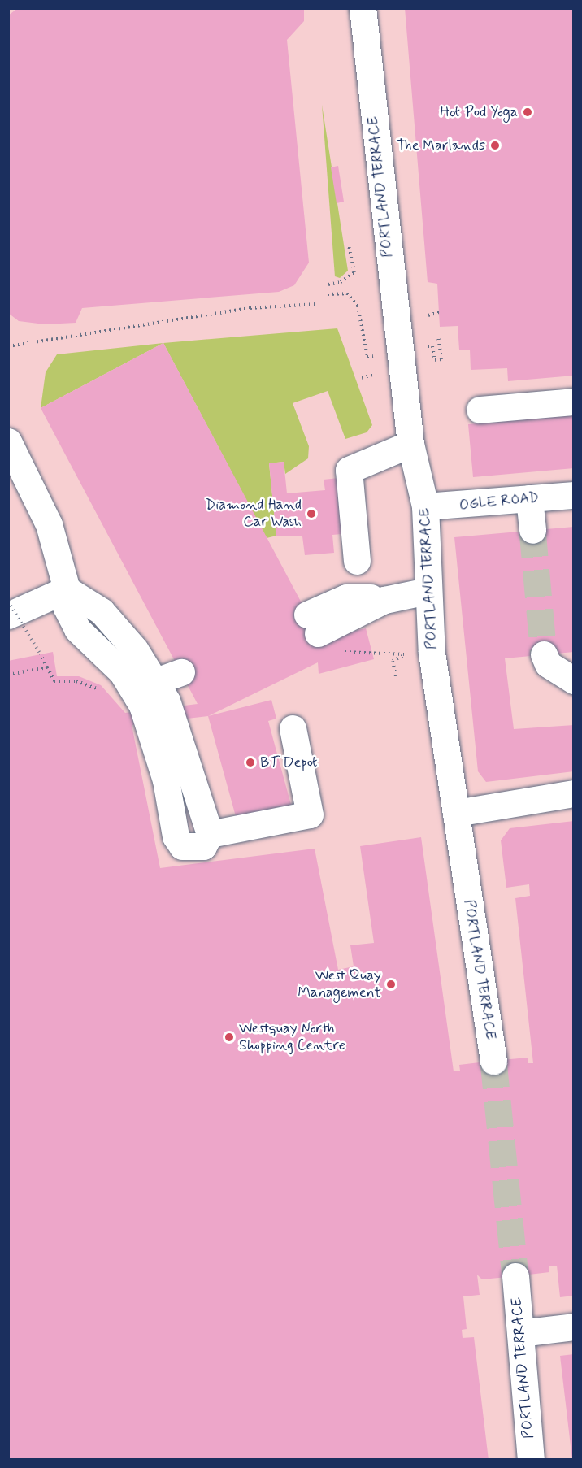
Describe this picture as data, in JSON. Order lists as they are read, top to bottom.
{
  "streets": {
    "street": ["PORTLAND TERRACE", "OGLE ROAD"]
  },
  "crossings": [
    ["PORTLAND TERRACE", "OGLE ROAD"]
  ],
  "places": [
    "Hot Pod Yoga",
    "The Marlands",
    "Diamond Hand Car Wash",
    "BT Depot",
    "West Quay Management",
    "Westquay North Shopping Centre"
  ]
}
